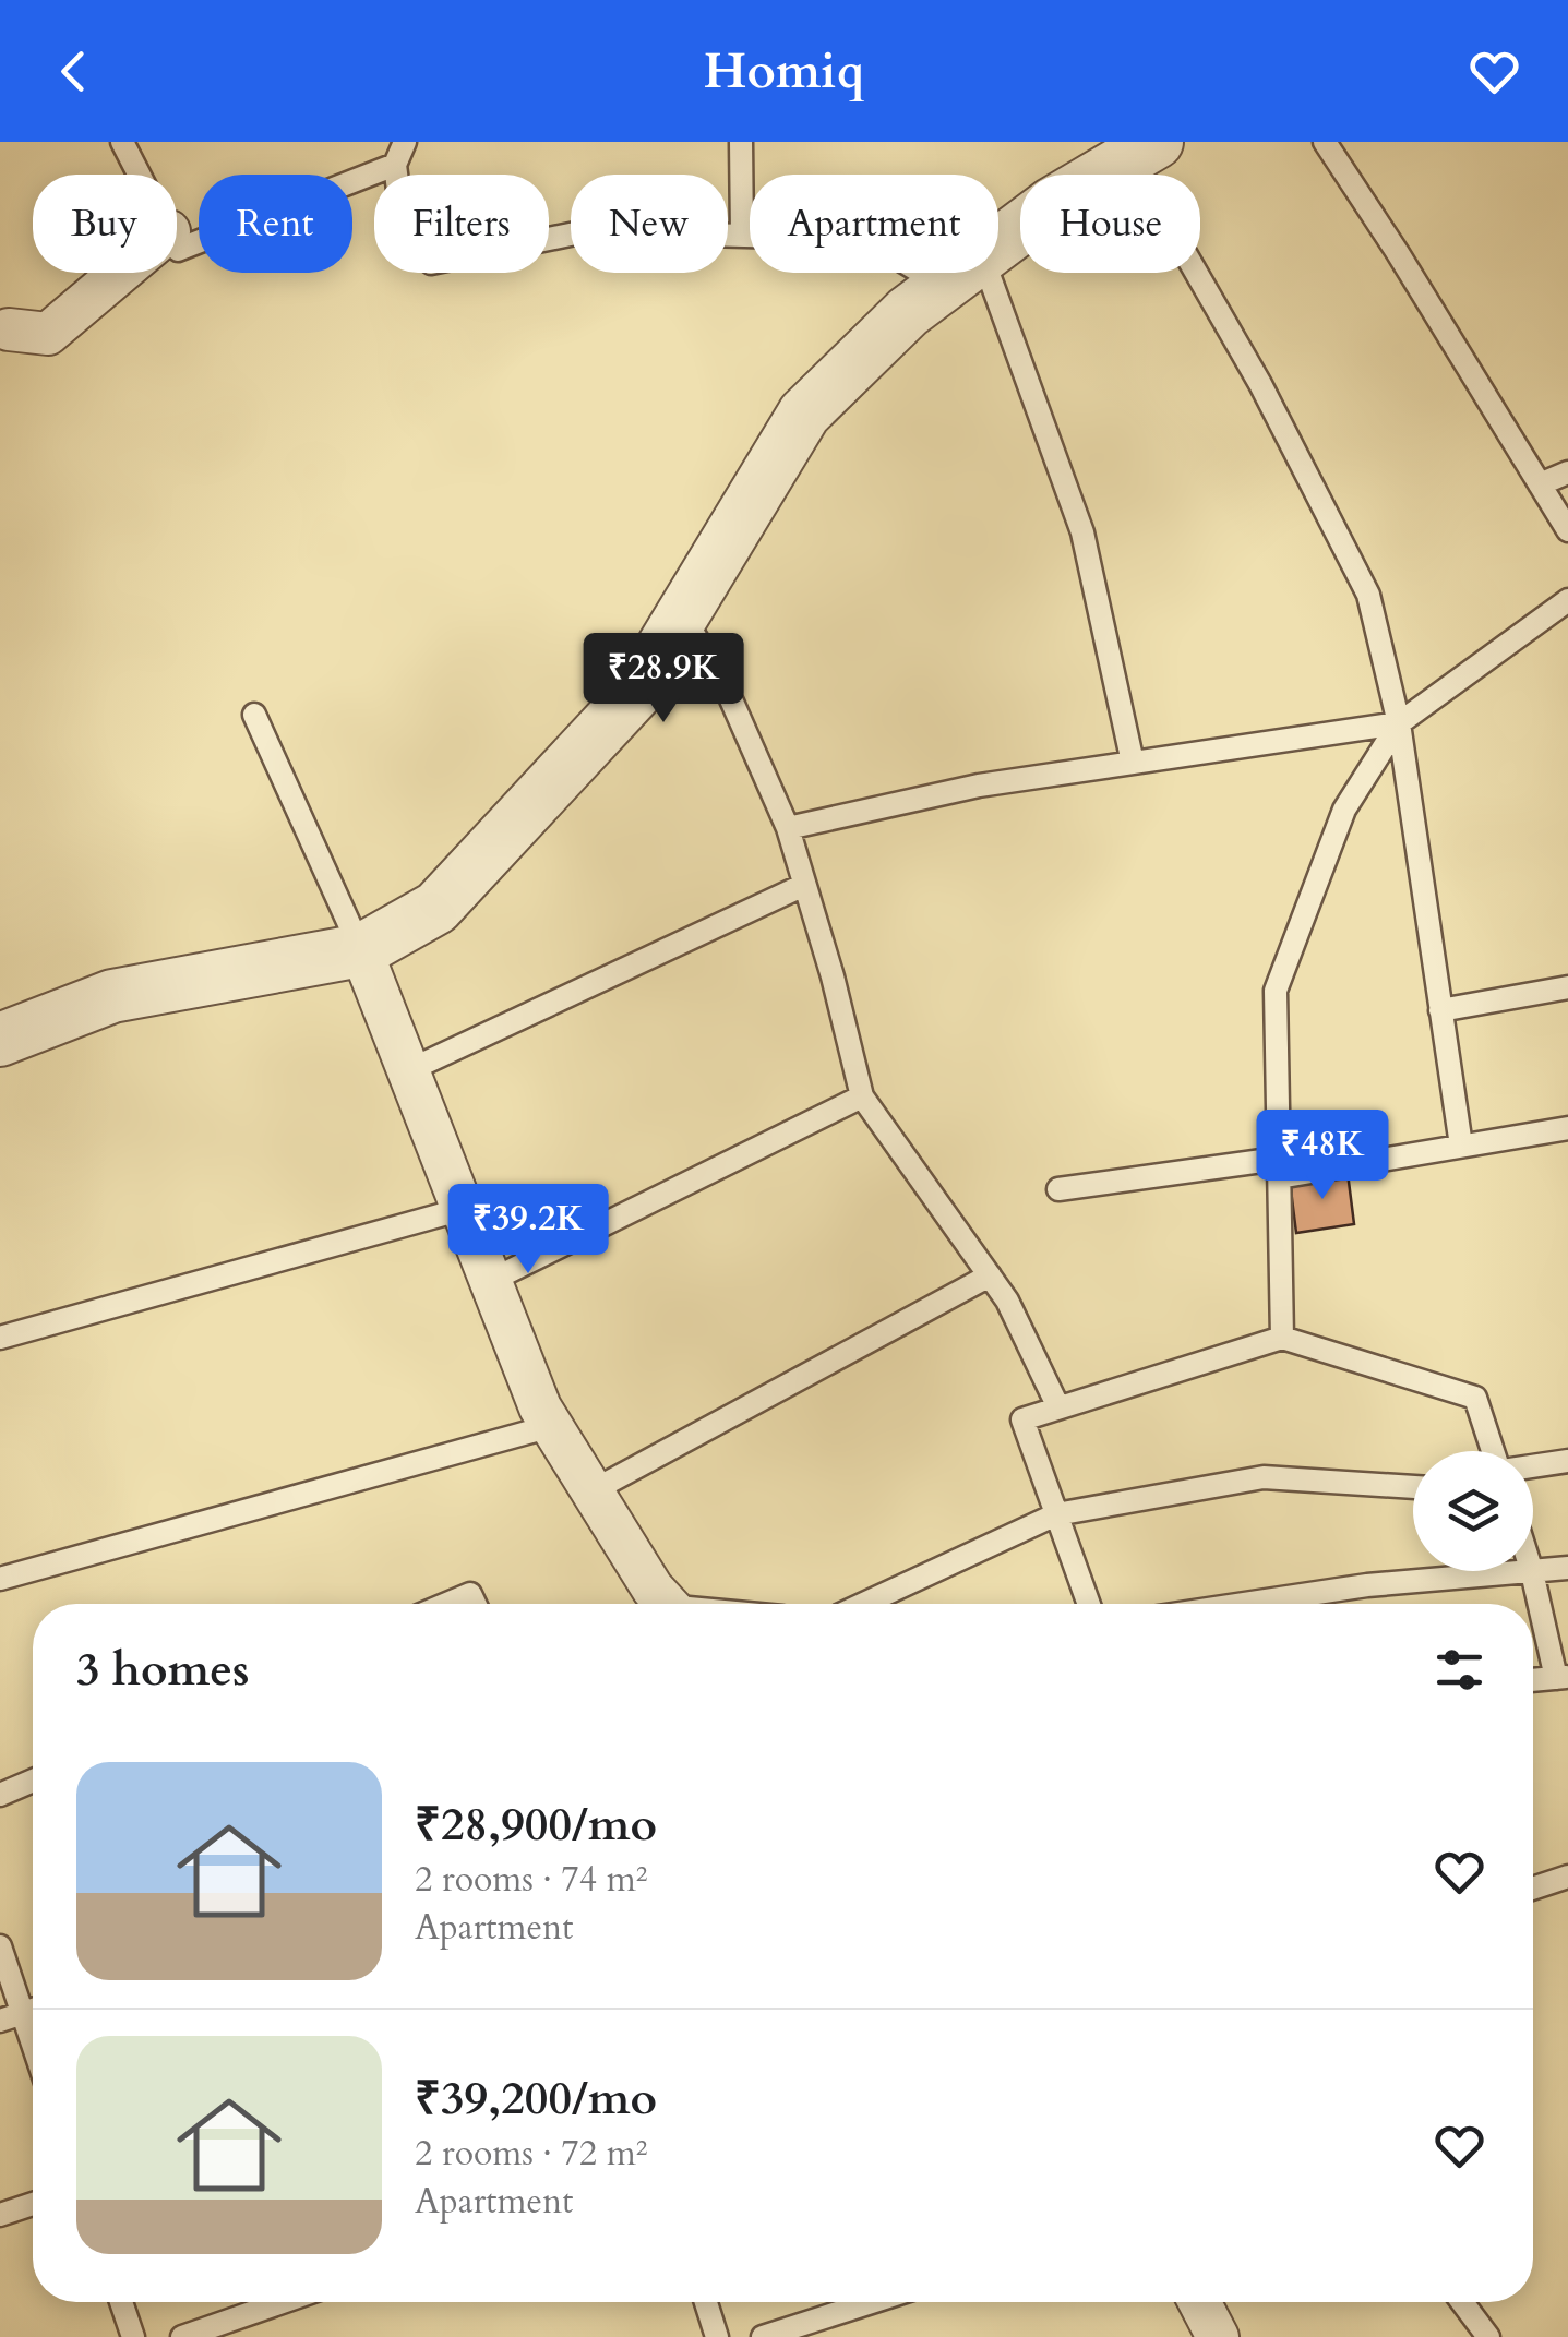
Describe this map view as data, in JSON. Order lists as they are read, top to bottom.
{
  "page": {
    "header": "Homiq",
    "chip": [
      "Buy",
      "Rent",
      "Filters",
      "New",
      "Apartment",
      "House"
    ],
    "price": ["₹28.9K", "₹48K", "₹39.2K"],
    "heading": "3 homes",
    "list": [
      {
        "name": "₹28,900/mo",
        "note": "2 rooms · 74 m² · Apartment"
      },
      {
        "name": "₹39,200/mo",
        "note": "2 rooms · 72 m² · Apartment"
      }
    ]
  }
}
